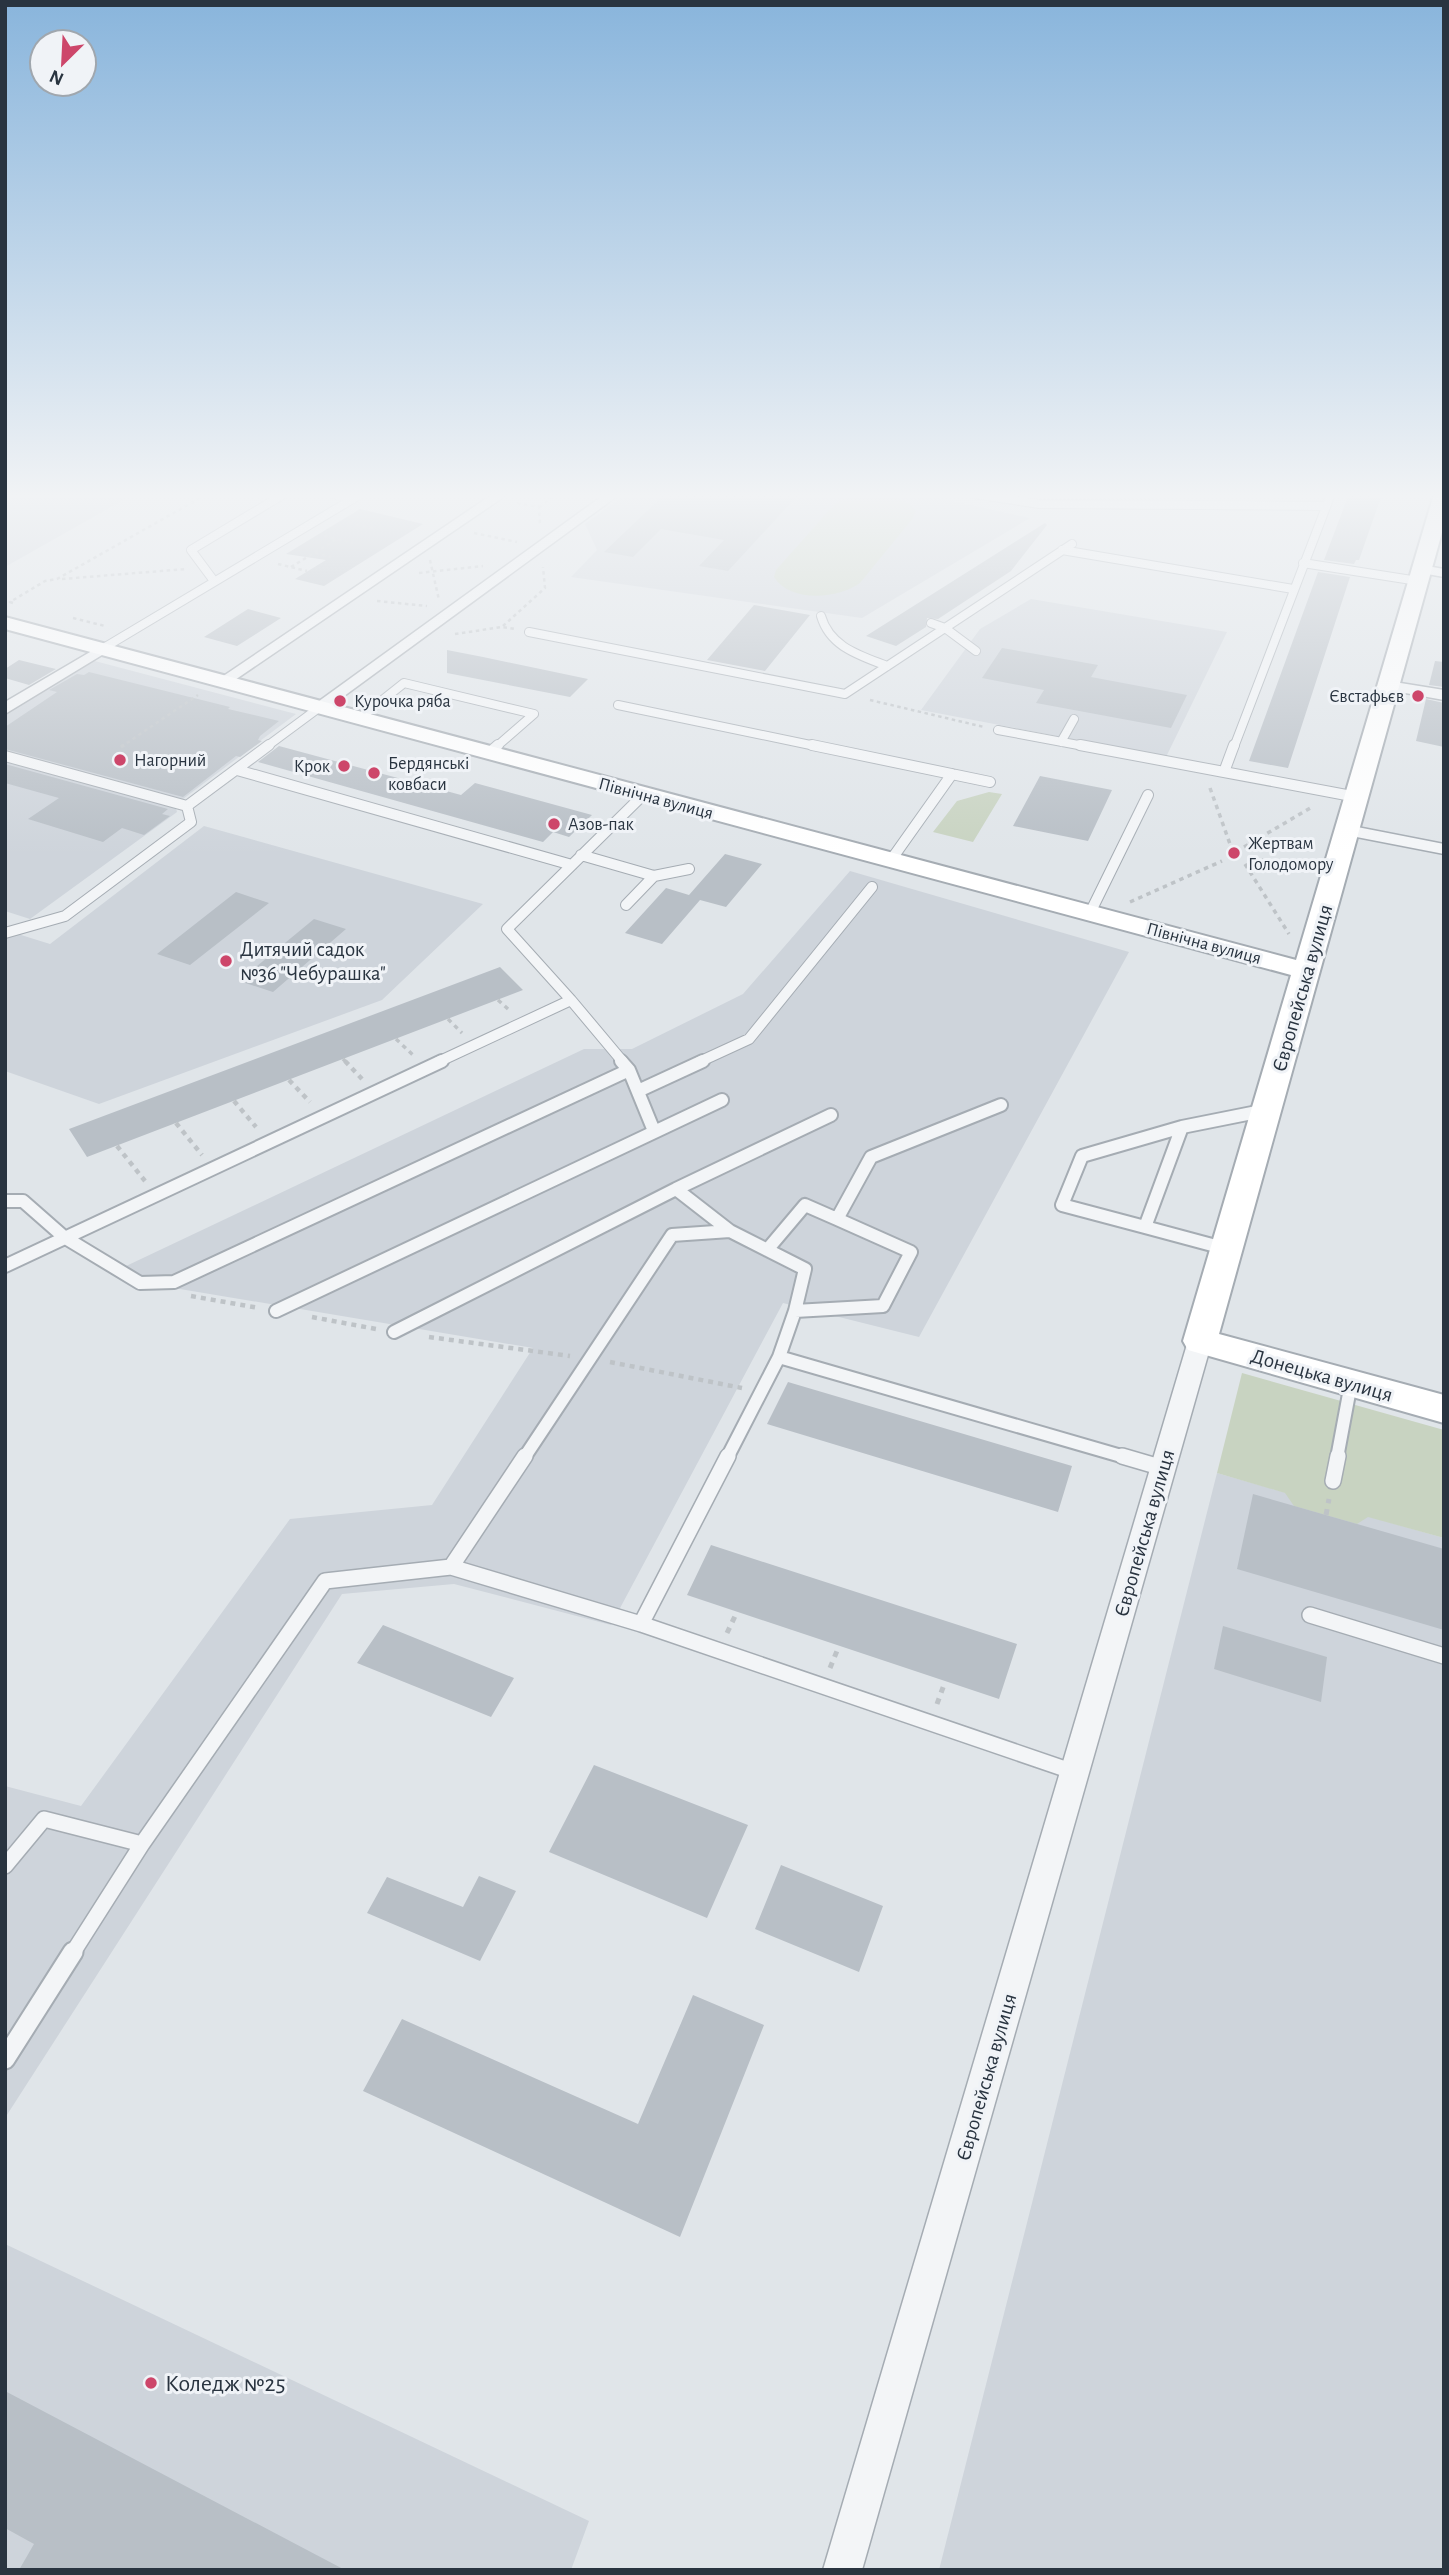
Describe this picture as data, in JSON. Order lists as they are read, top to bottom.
{
  "streets": {
    "street": ["Північна вулиця", "Європейська вулиця", "Донецька вулиця"]
  },
  "crossings": [
    ["Північна вулиця", "Європейська вулиця"],
    ["Європейська вулиця", "Донецька вулиця"]
  ],
  "places": [
    "Євстафьєв",
    "Курочка ряба",
    "Нагорний",
    "Крок",
    "Бердянські ковбаси",
    "Азов-пак",
    "Жертвам Голодомору",
    "Дитячий садок №36 \"Чебурашка\"",
    "Коледж №25"
  ],
  "north": "bottom left"
}
